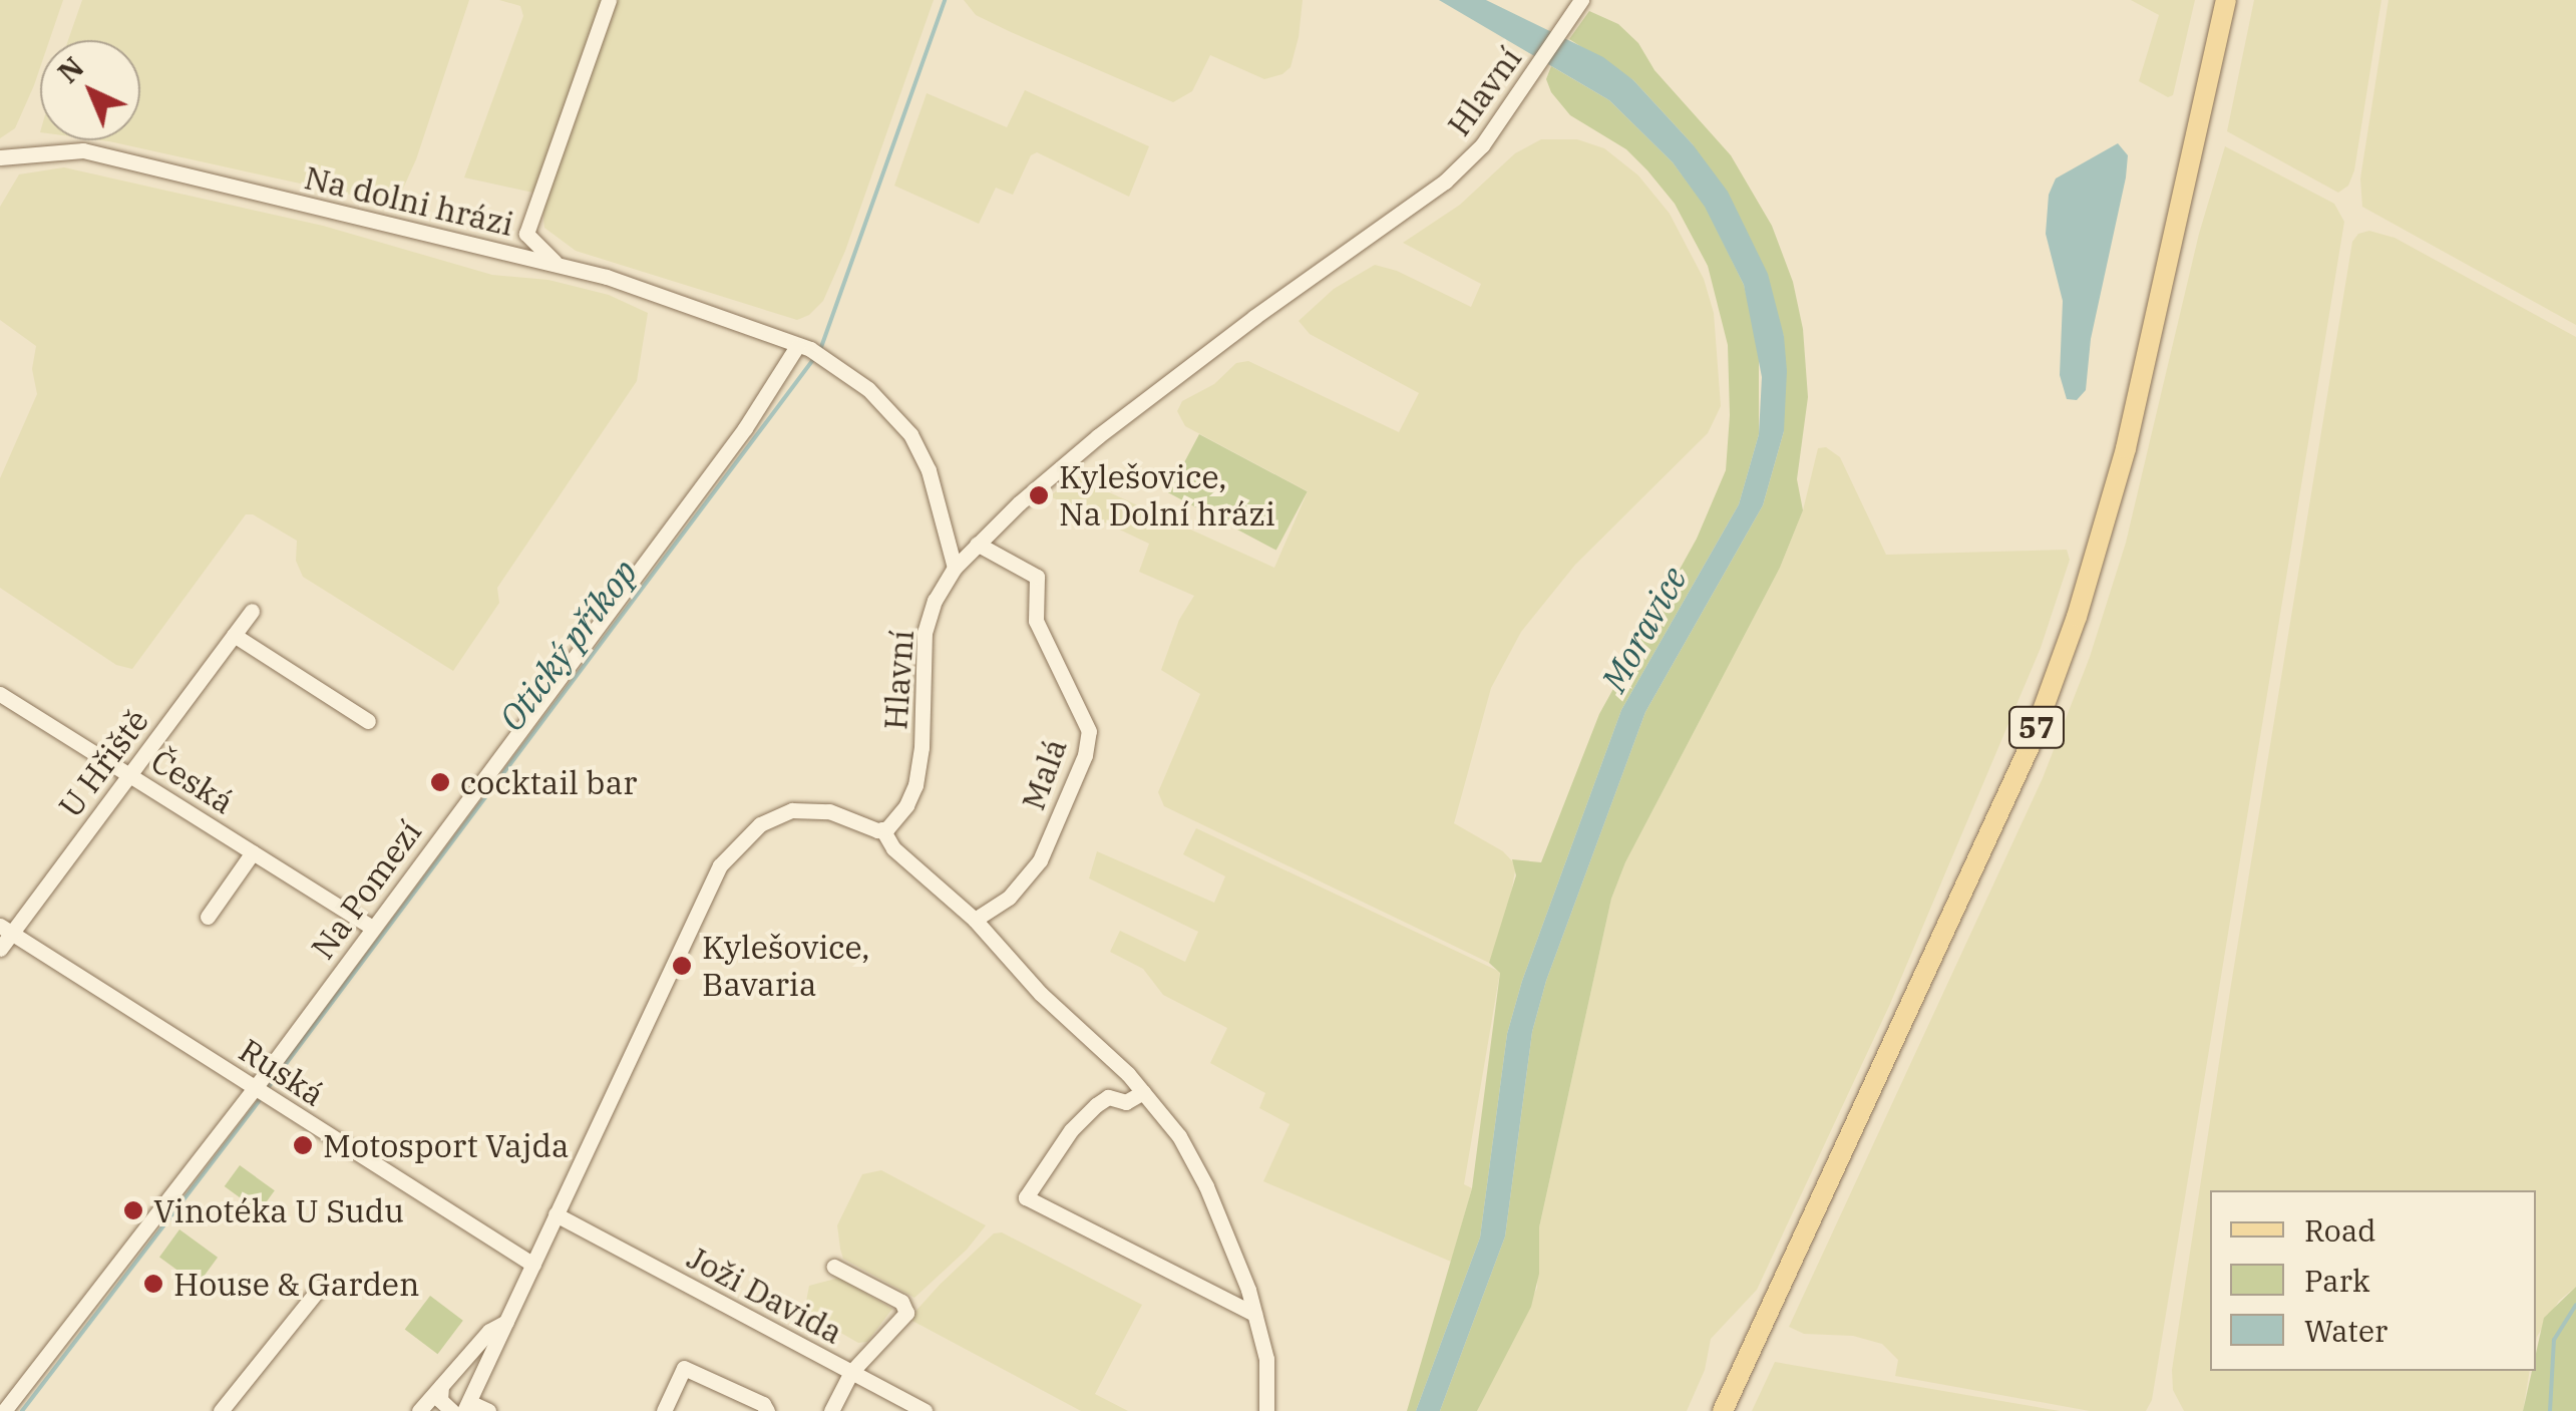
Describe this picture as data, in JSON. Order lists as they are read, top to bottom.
{
  "streets": {
    "main road": ["57"],
    "street": [
      "Hlavní",
      "Na dolni hrázi",
      "U Hřiště",
      "Malá",
      "Česká",
      "Na Pomezí",
      "Ruská",
      "Joži Davida"
    ]
  },
  "crossings": [
    ["Hlavní", "Na dolni hrázi"],
    ["Hlavní", "Malá"],
    ["Na dolni hrázi", "Na Pomezí"],
    ["U Hřiště", "Česká"],
    ["U Hřiště", "Ruská"],
    ["Česká", "Na Pomezí"],
    ["Na Pomezí", "Ruská"]
  ],
  "water": ["Moravice", "Otický příkop"],
  "places": [
    "Kylešovice, Na Dolní hrázi",
    "cocktail bar",
    "Kylešovice, Bavaria",
    "Motosport Vajda",
    "Vinotéka U Sudu",
    "House & Garden"
  ],
  "legend": ["Road", "Park", "Water"],
  "north": "top left"
}
